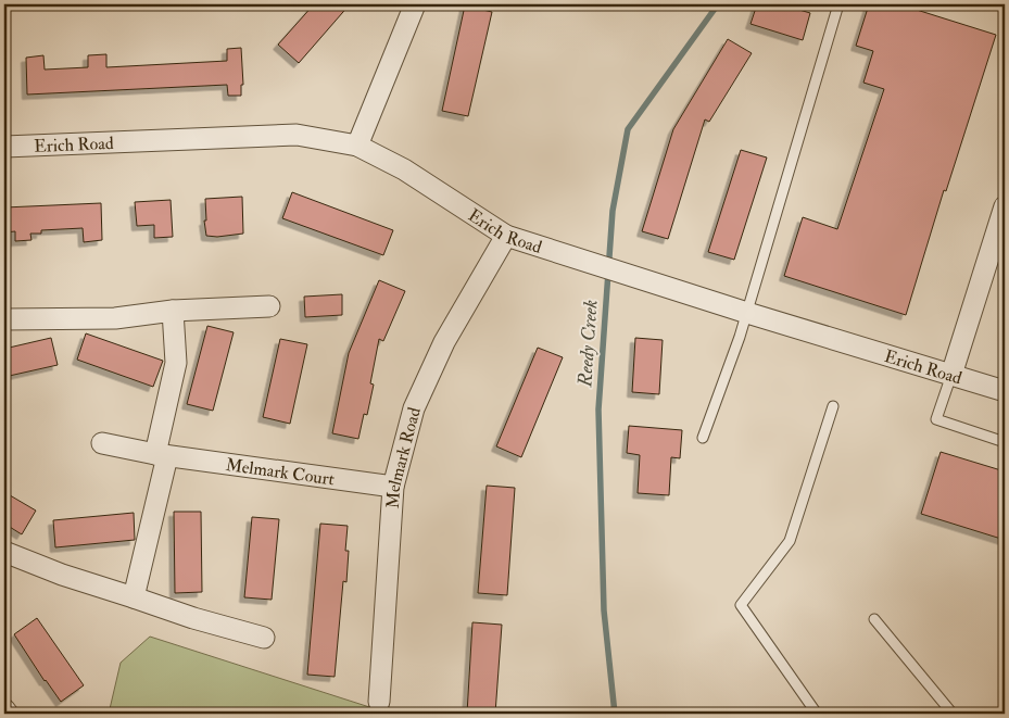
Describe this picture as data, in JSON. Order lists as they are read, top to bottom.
{
  "streets": {
    "street": ["Erich Road", "Melmark Road", "Melmark Court"]
  },
  "crossings": [
    ["Erich Road", "Melmark Road"],
    ["Melmark Road", "Melmark Court"]
  ],
  "water": ["Reedy Creek"]
}
